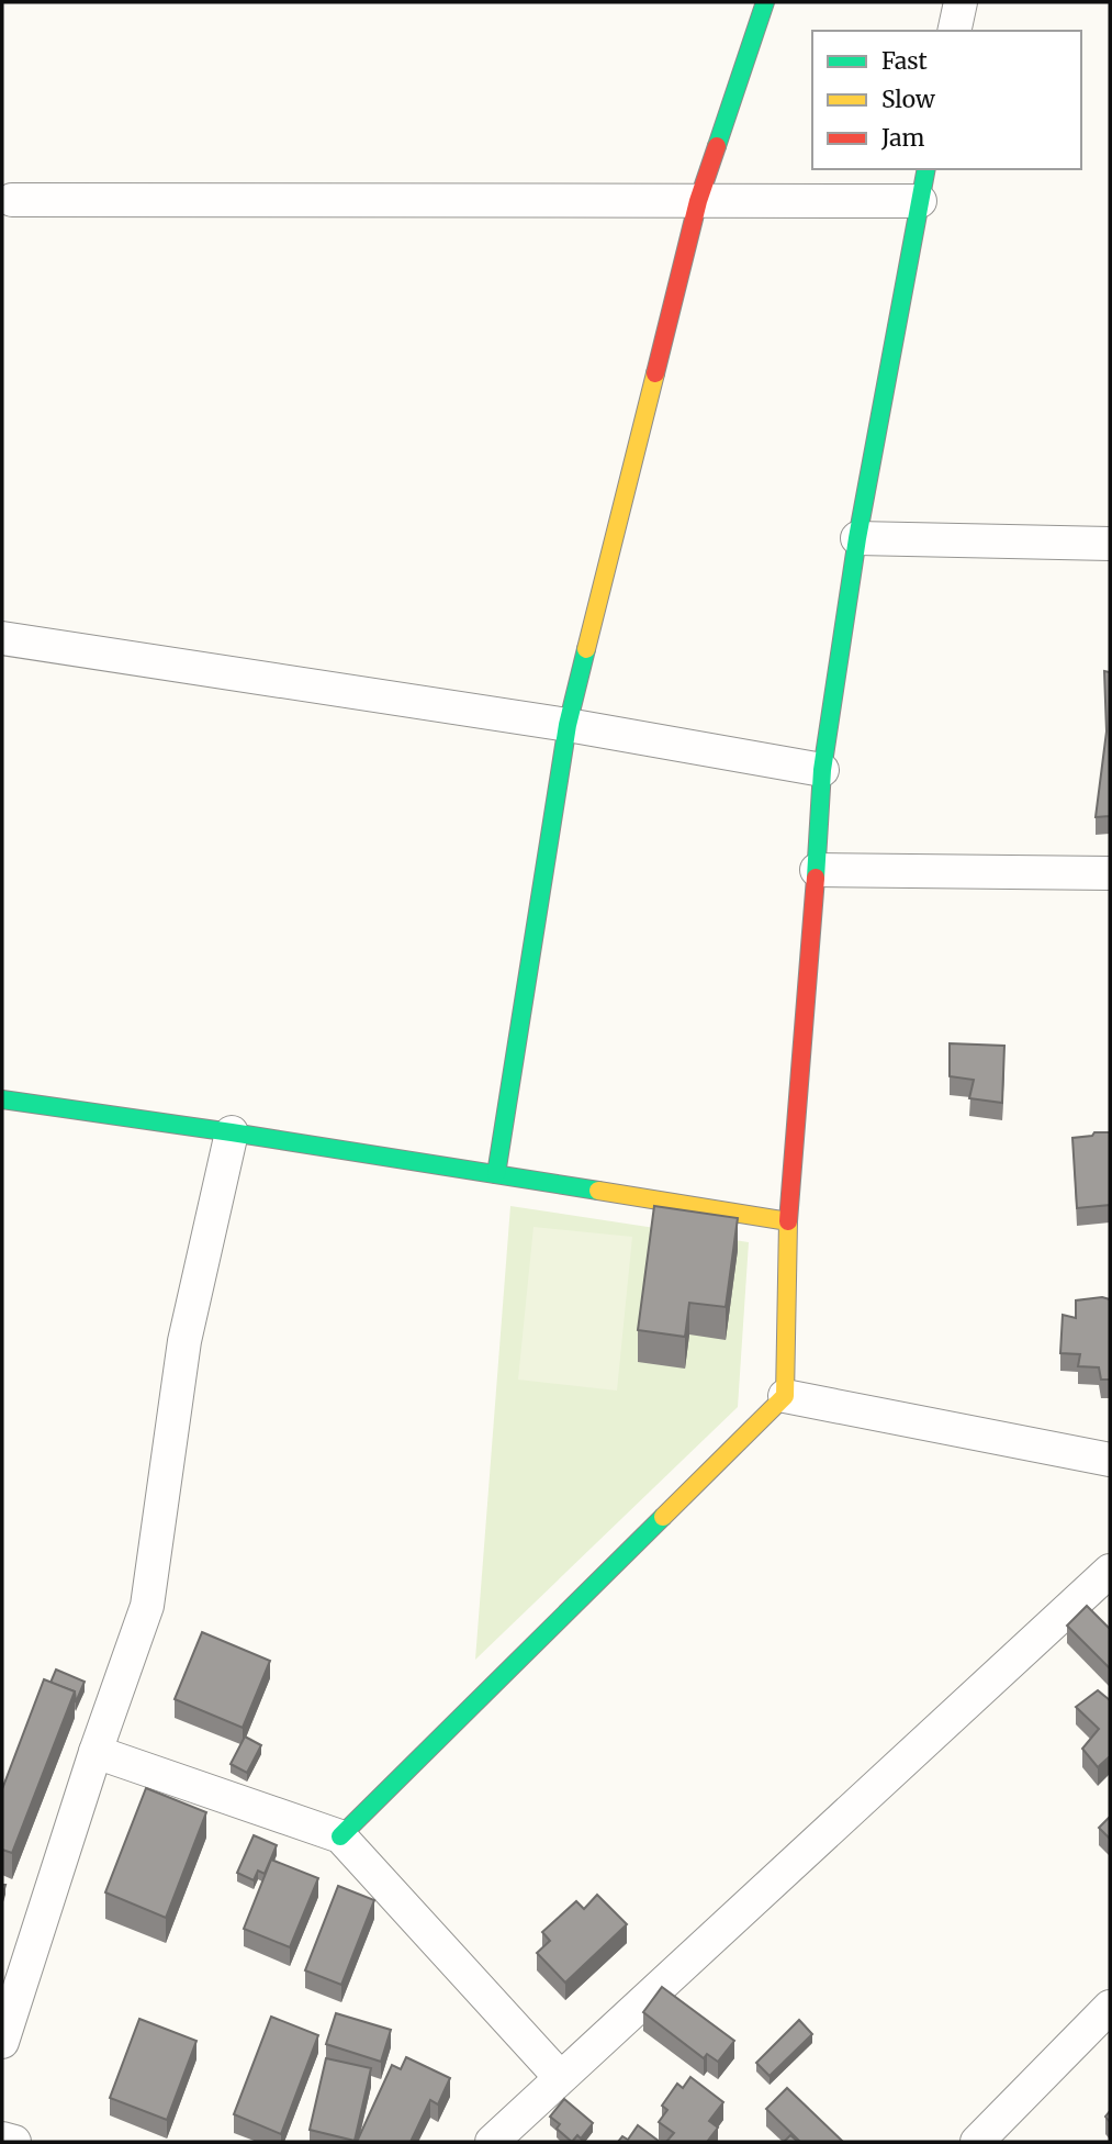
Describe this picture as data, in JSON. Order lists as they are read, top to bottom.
{
  "legend": ["Fast", "Slow", "Jam"]
}
